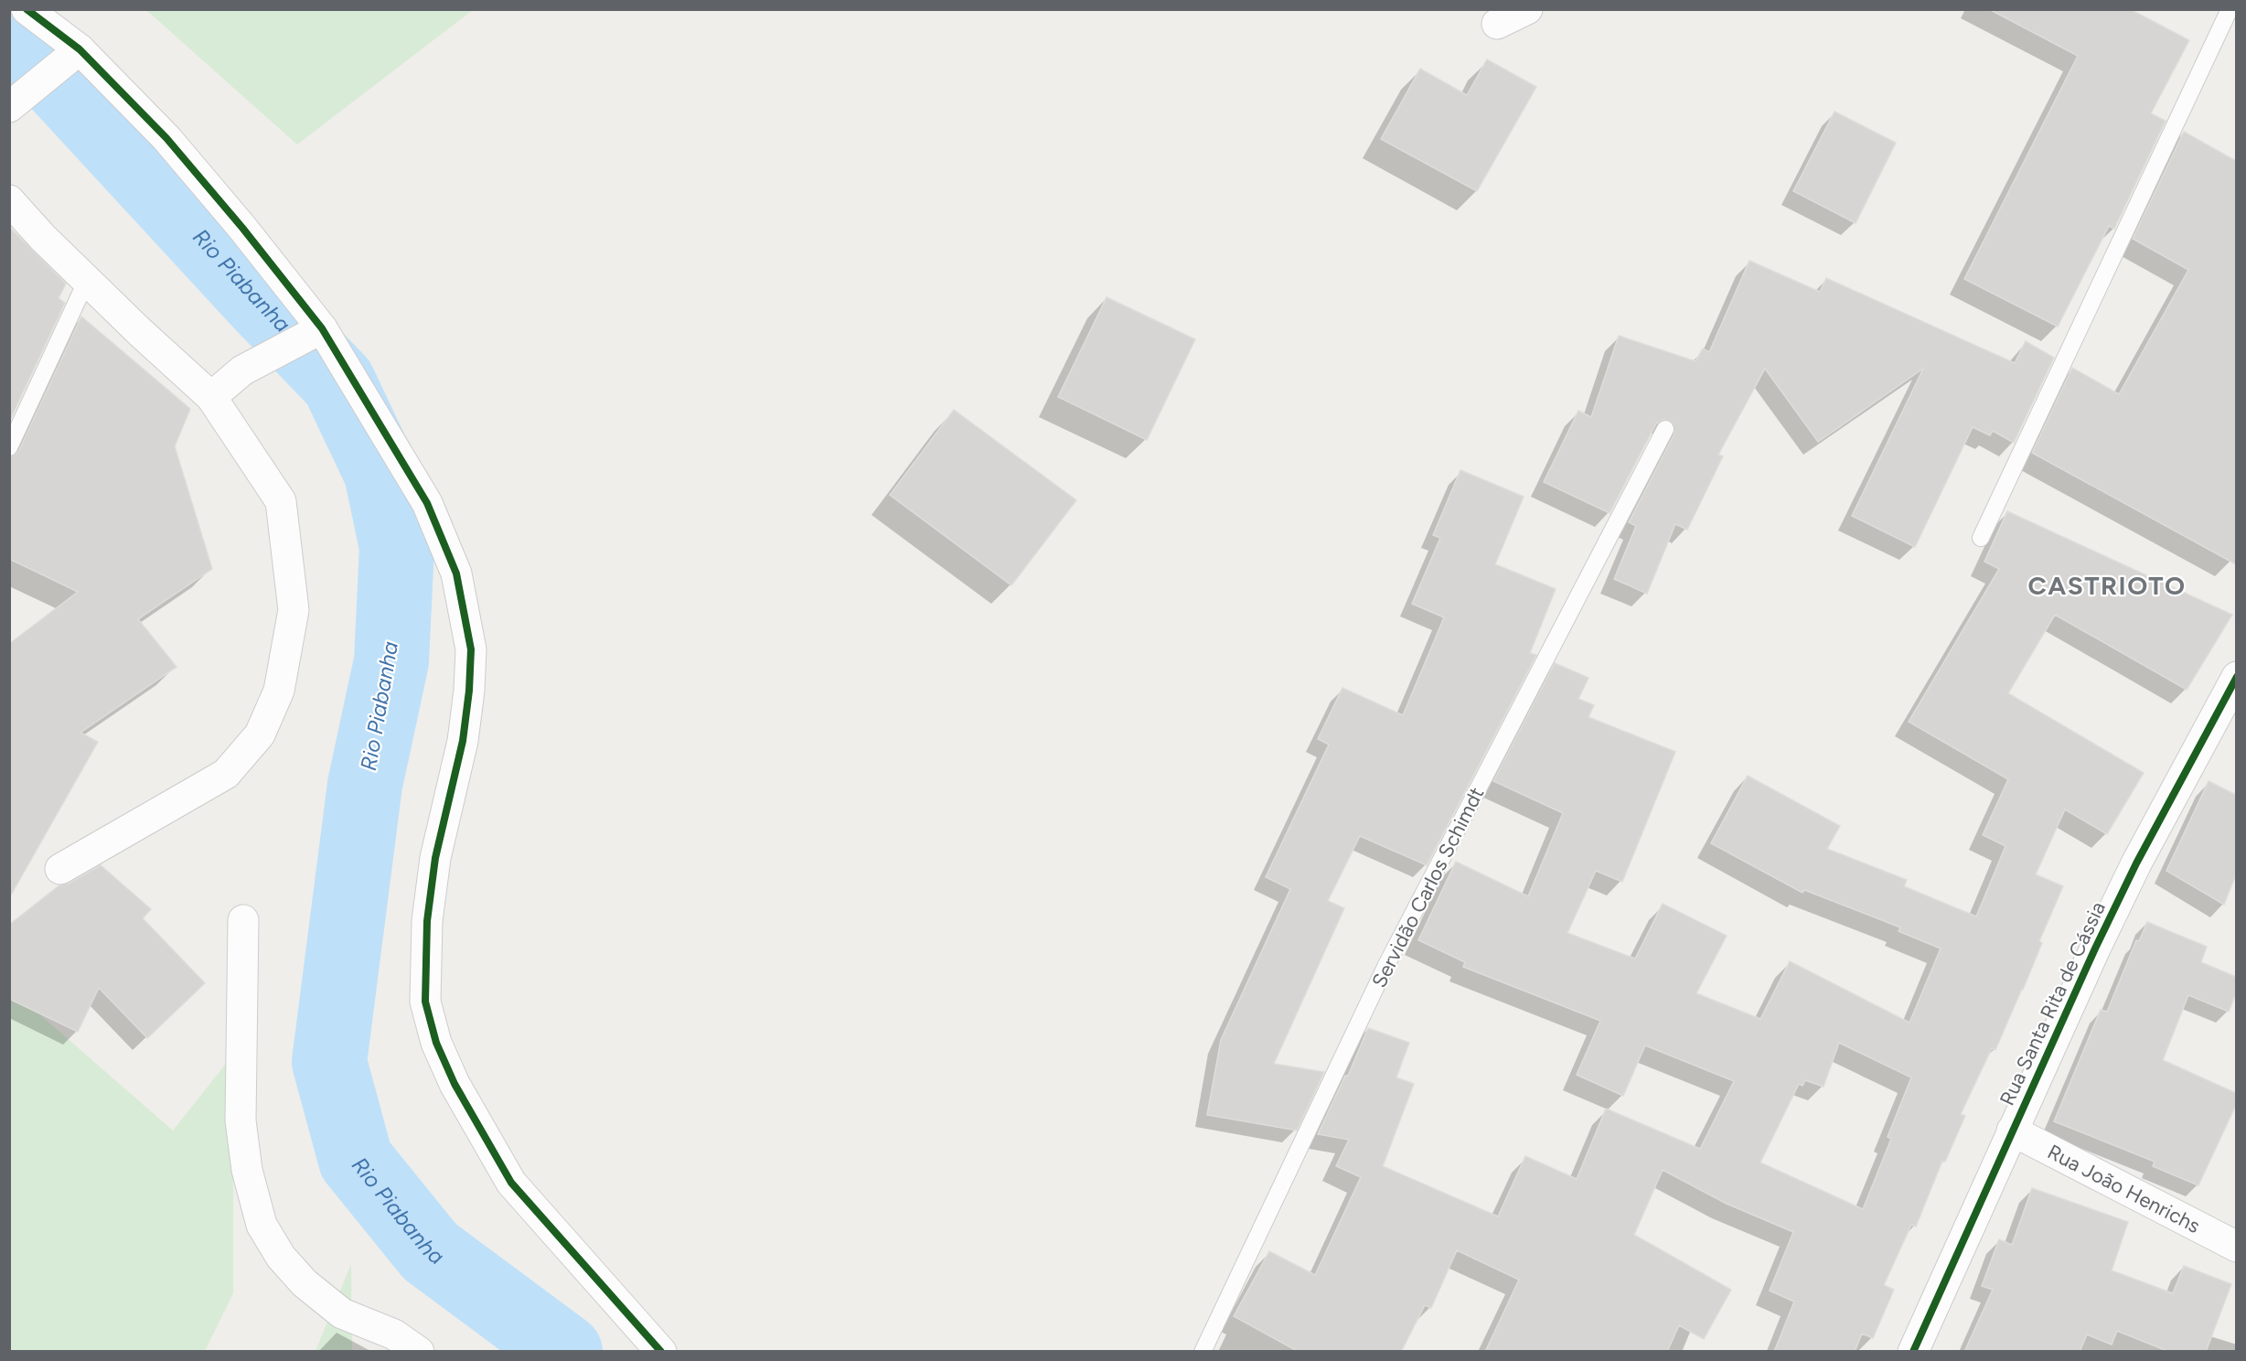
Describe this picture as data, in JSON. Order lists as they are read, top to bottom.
{
  "streets": {
    "street": ["Rua Santa Rita de Cássia", "Rua João Henrichs"],
    "lane": ["Servidão Carlos Schimdt"]
  },
  "crossings": [
    ["Rua Santa Rita de Cássia", "Rua João Henrichs"]
  ],
  "districts": ["CASTRIOTO"],
  "water": ["Rio Piabanha"]
}
